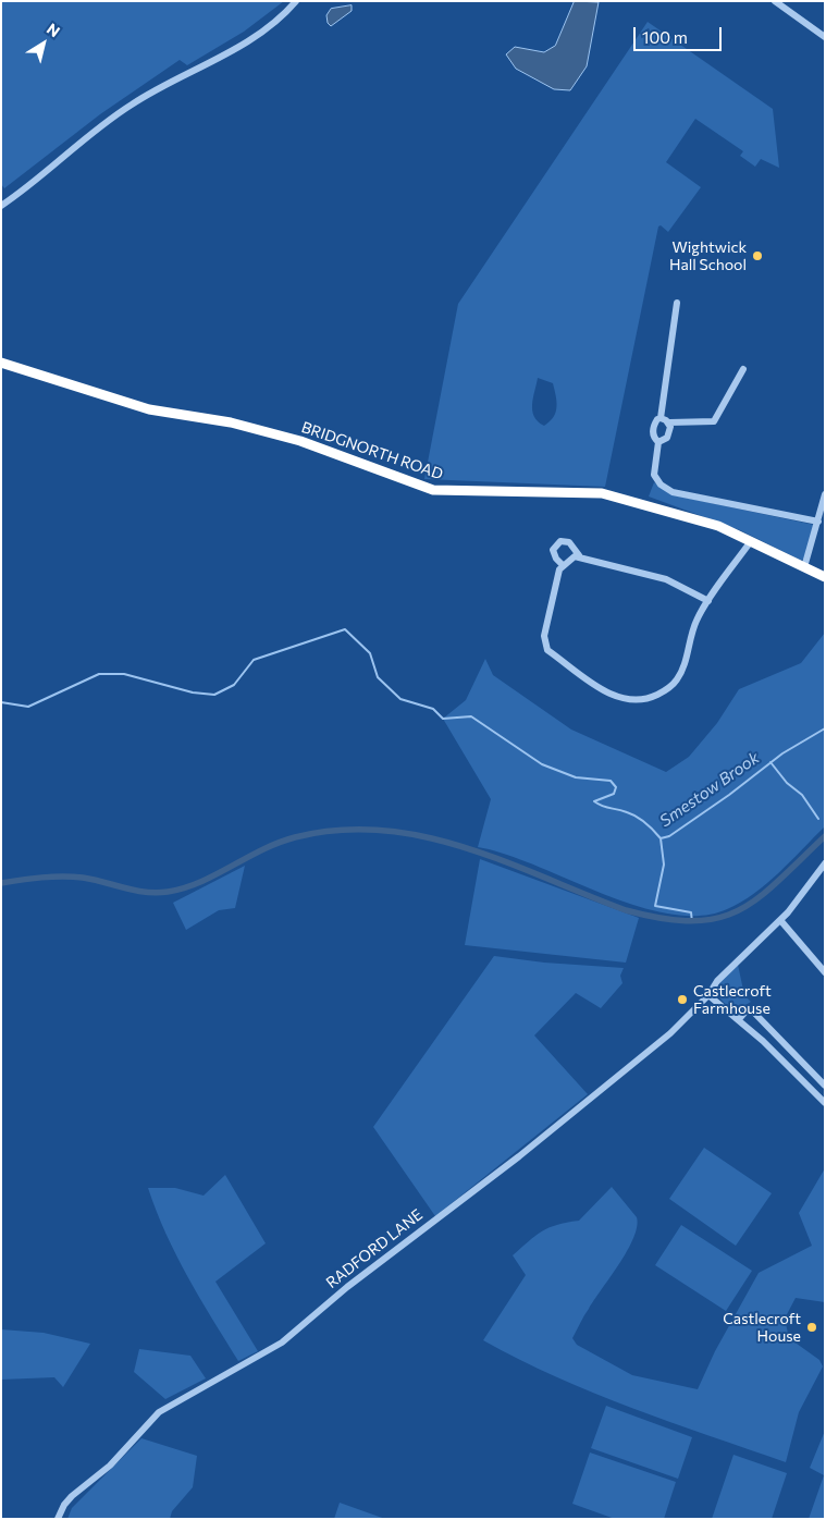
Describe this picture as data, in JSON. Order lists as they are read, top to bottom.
{
  "streets": {
    "highway": ["BRIDGNORTH ROAD"],
    "street": ["RADFORD LANE"]
  },
  "water": ["Smestow Brook"],
  "places": ["Wightwick Hall School", "Castlecroft Farmhouse", "Castlecroft House"],
  "scale_bar": "100 m",
  "north": "top right"
}
